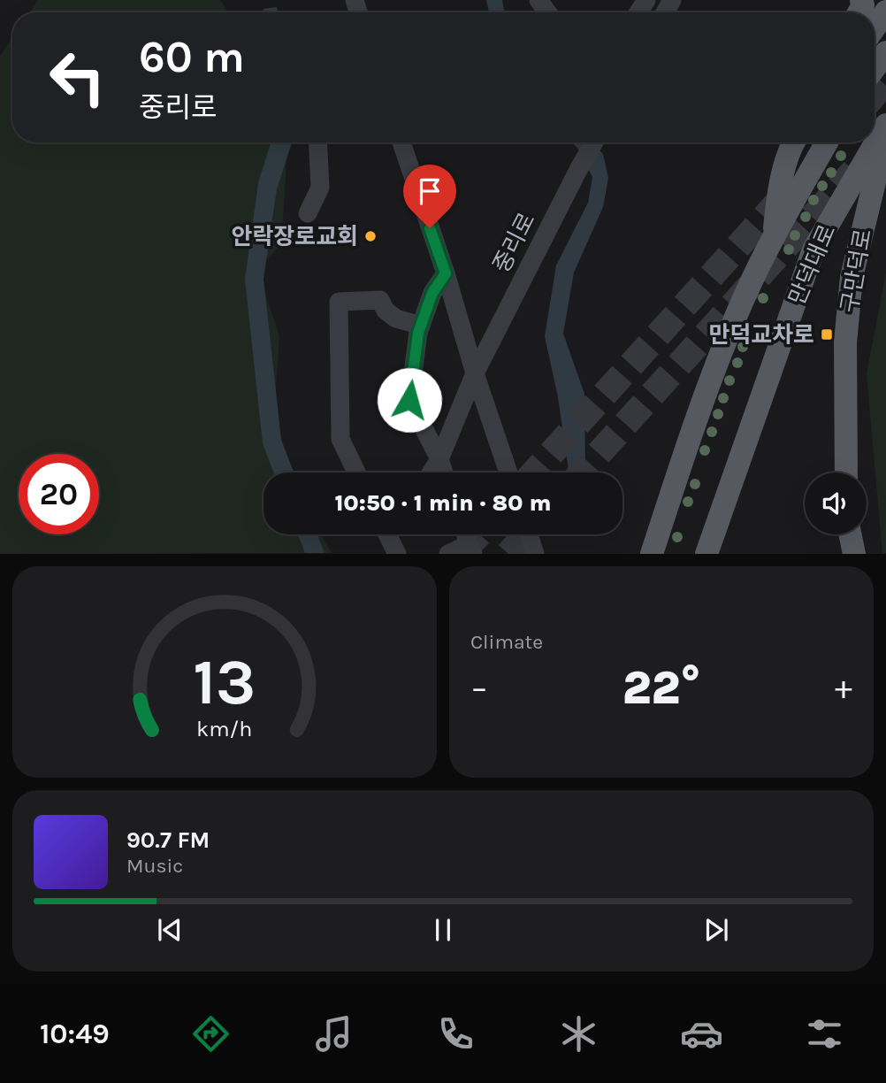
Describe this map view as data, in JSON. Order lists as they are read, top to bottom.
{
  "streets": {
    "main road": ["만덕대로", "구만덕로"],
    "street": ["중리로"]
  },
  "places": {
    "other": ["안락장로교회"],
    "transit": ["만덕교차로"]
  },
  "page": {
    "turn": ["60 m", "중리로"],
    "limit": "20",
    "trip": "10:50 · 1 min · 80 m",
    "tile": "Climate",
    "heat": ["−", "22°", "+"],
    "song": ["90.7 FM", "Music"],
    "tabs": "10:49",
    "gauge": ["13", "km/h"]
  }
}
